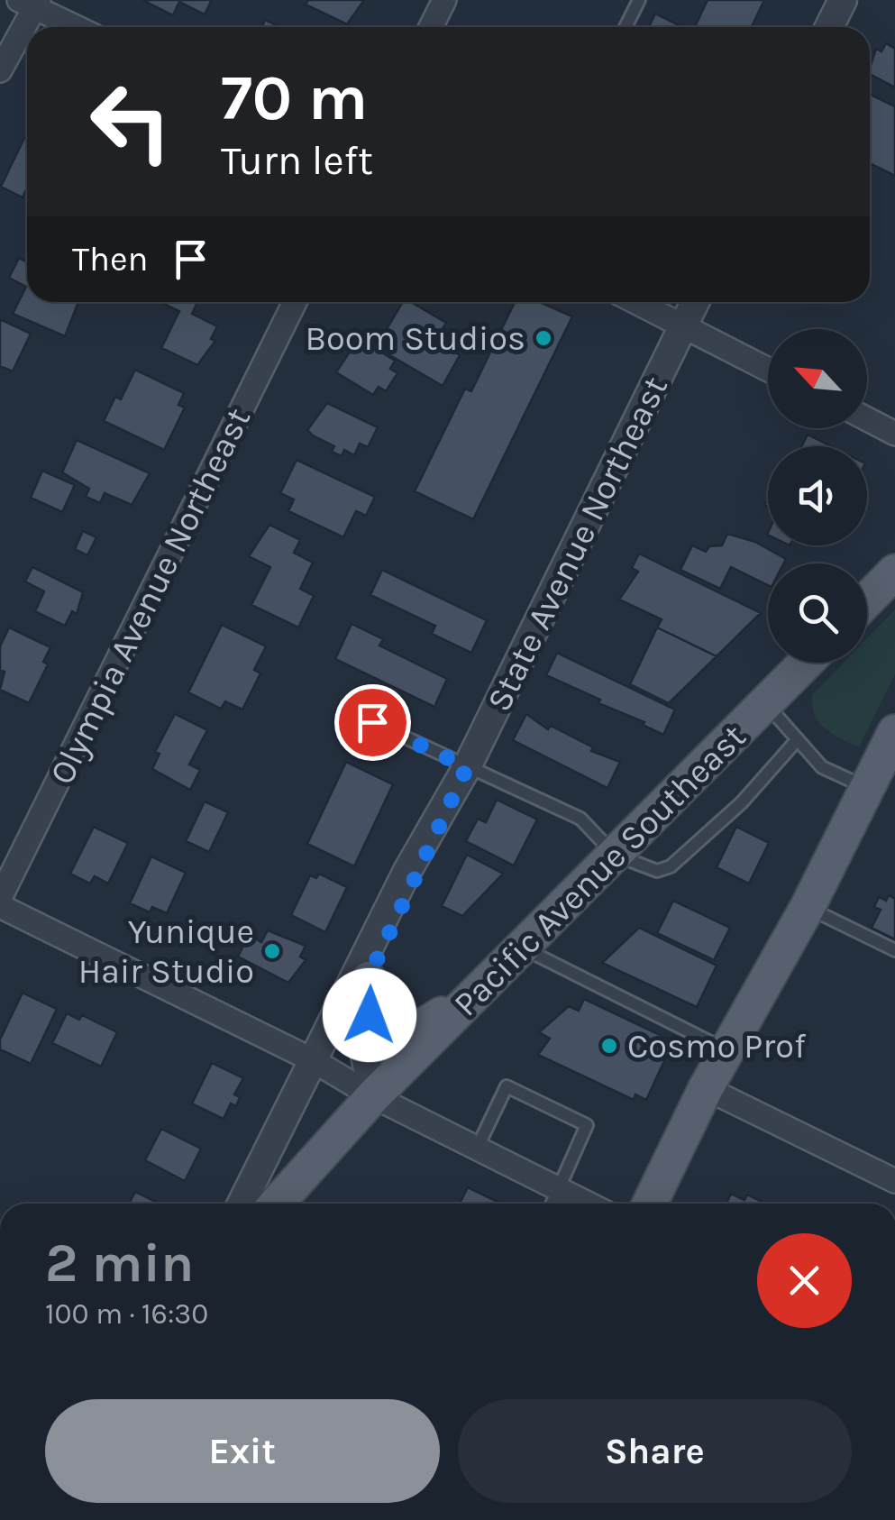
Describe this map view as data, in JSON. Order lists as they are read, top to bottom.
{
  "streets": {
    "main road": ["Pacific Avenue Southeast"],
    "street": ["State Avenue Northeast", "Olympia Avenue Northeast"]
  },
  "crossings": [
    ["State Avenue Northeast", "Pacific Avenue Southeast"]
  ],
  "places": ["Boom Studios", "Yunique Hair Studio", "Cosmo Prof"],
  "north": "top left",
  "page": {
    "turn": ["70 m", "Turn left"],
    "then": "Then",
    "heading": ["2 min", "100 m · 16:30"],
    "buttons": ["Exit", "Share"]
  }
}
